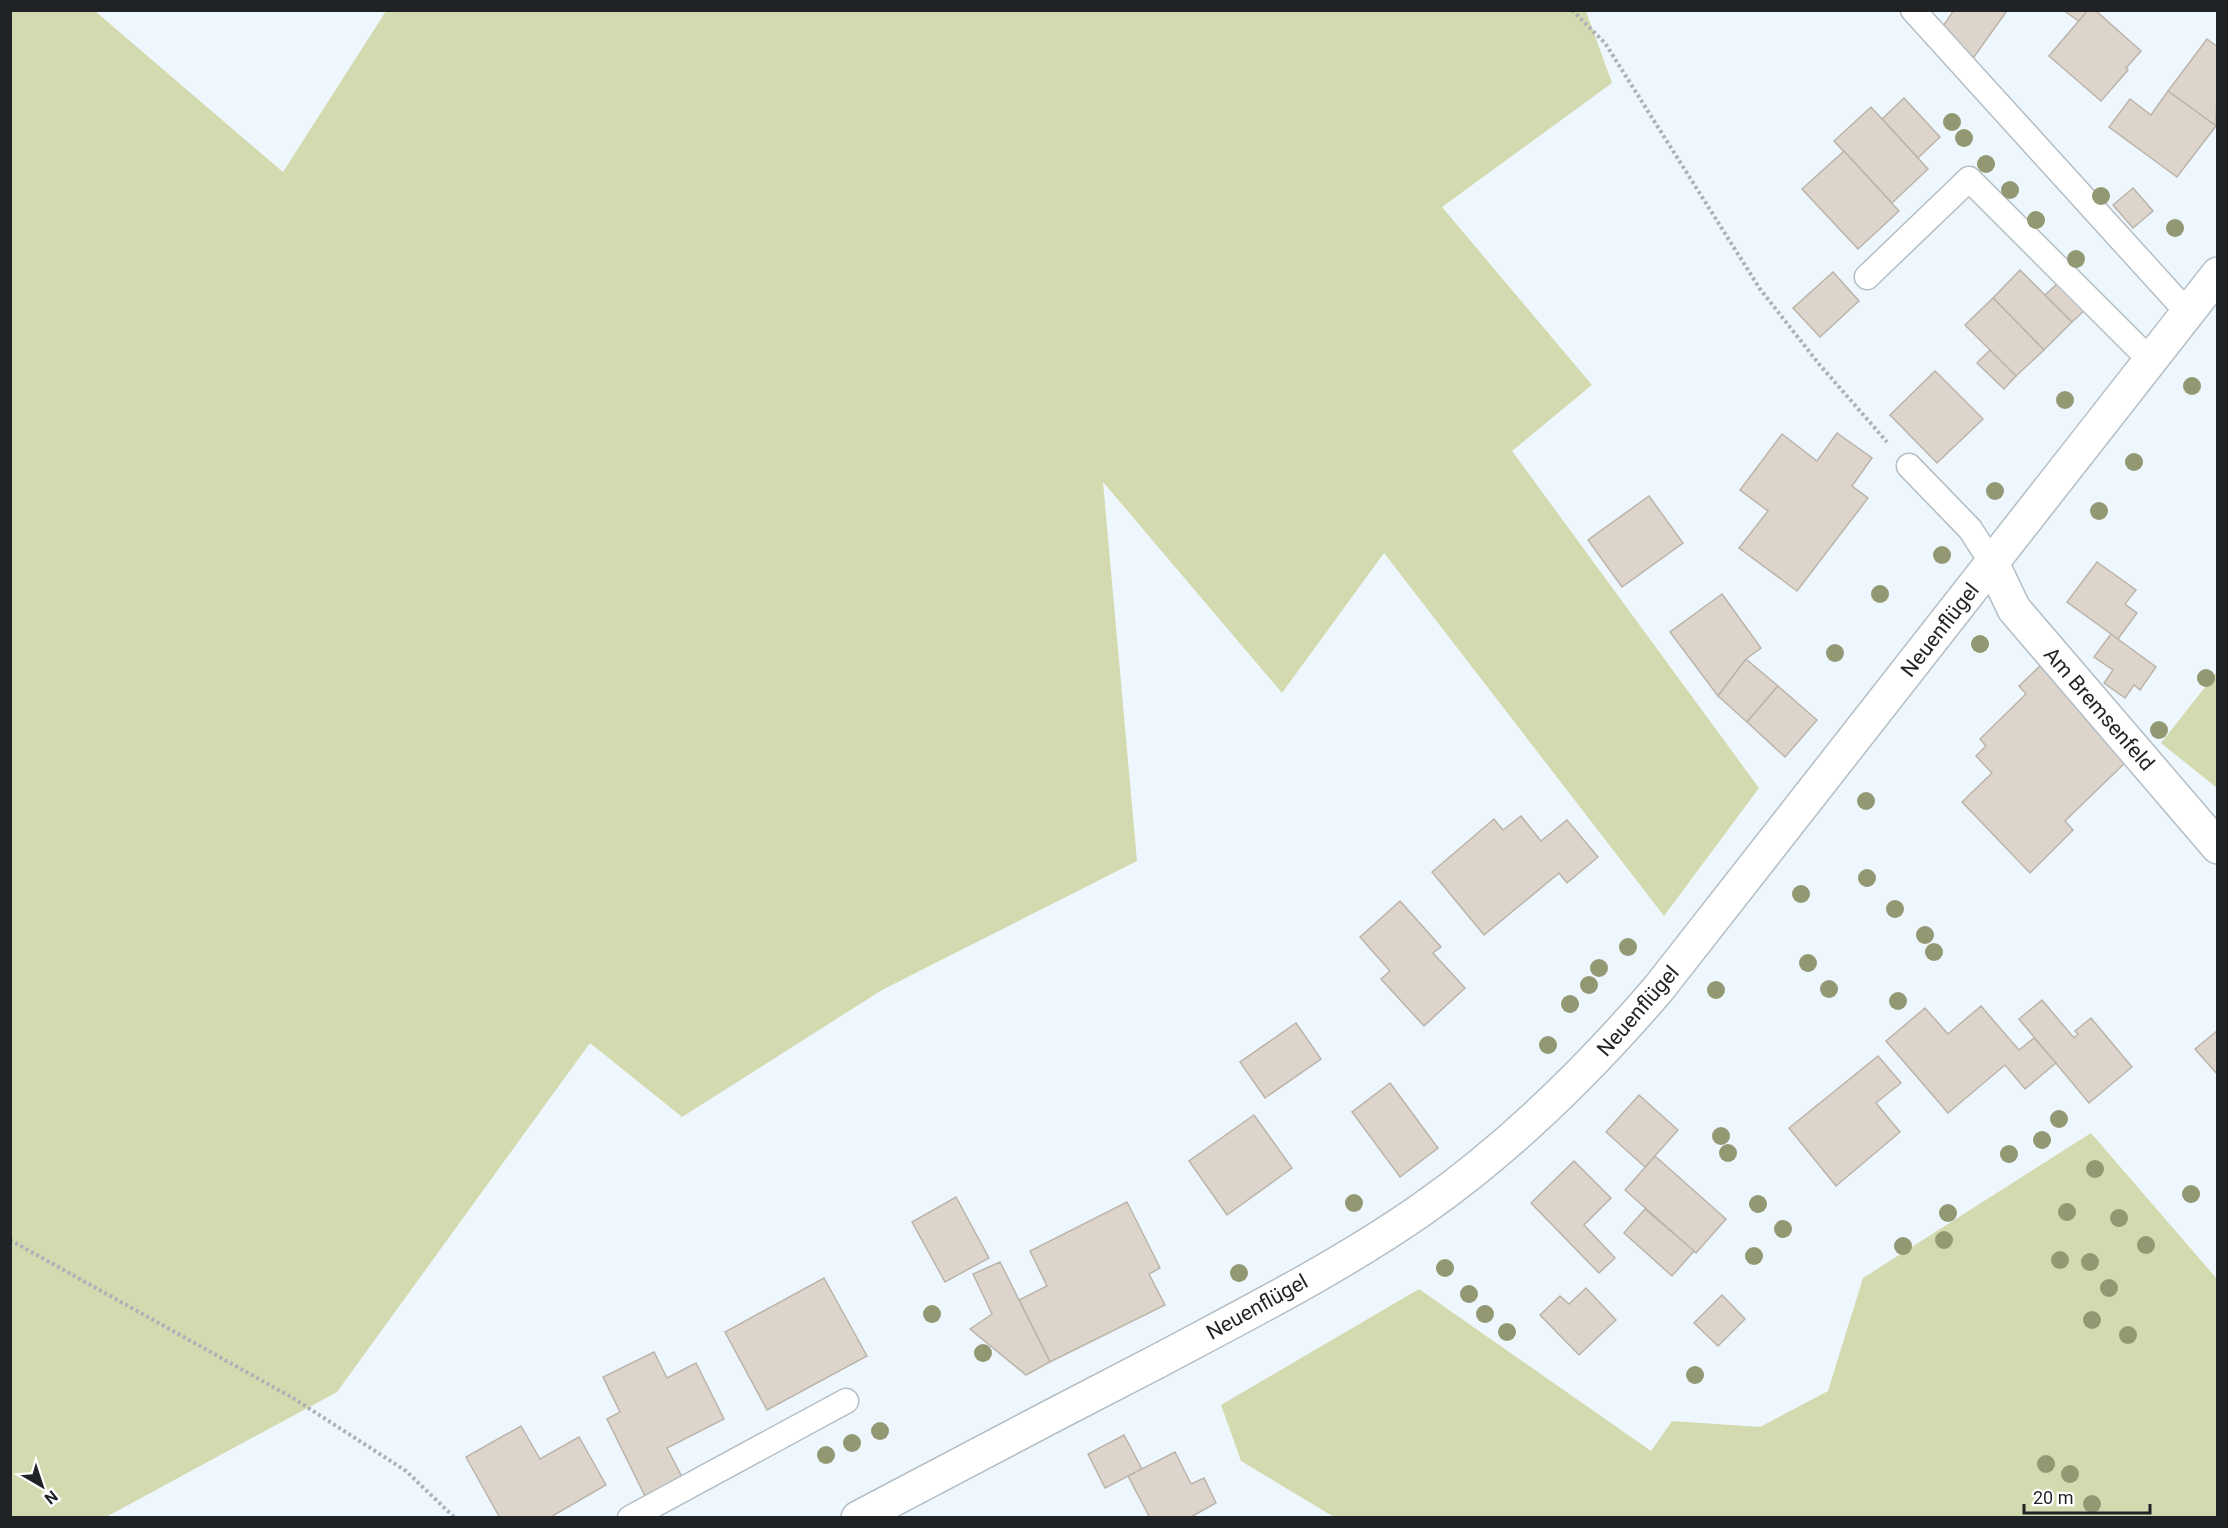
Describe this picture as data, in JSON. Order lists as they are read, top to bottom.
{
  "streets": {
    "main road": ["Neuenflügel", "Am Bremsenfeld"]
  },
  "crossings": [
    ["Neuenflügel", "Am Bremsenfeld"]
  ],
  "scale_bar": "20 m",
  "north": "bottom right"
}
